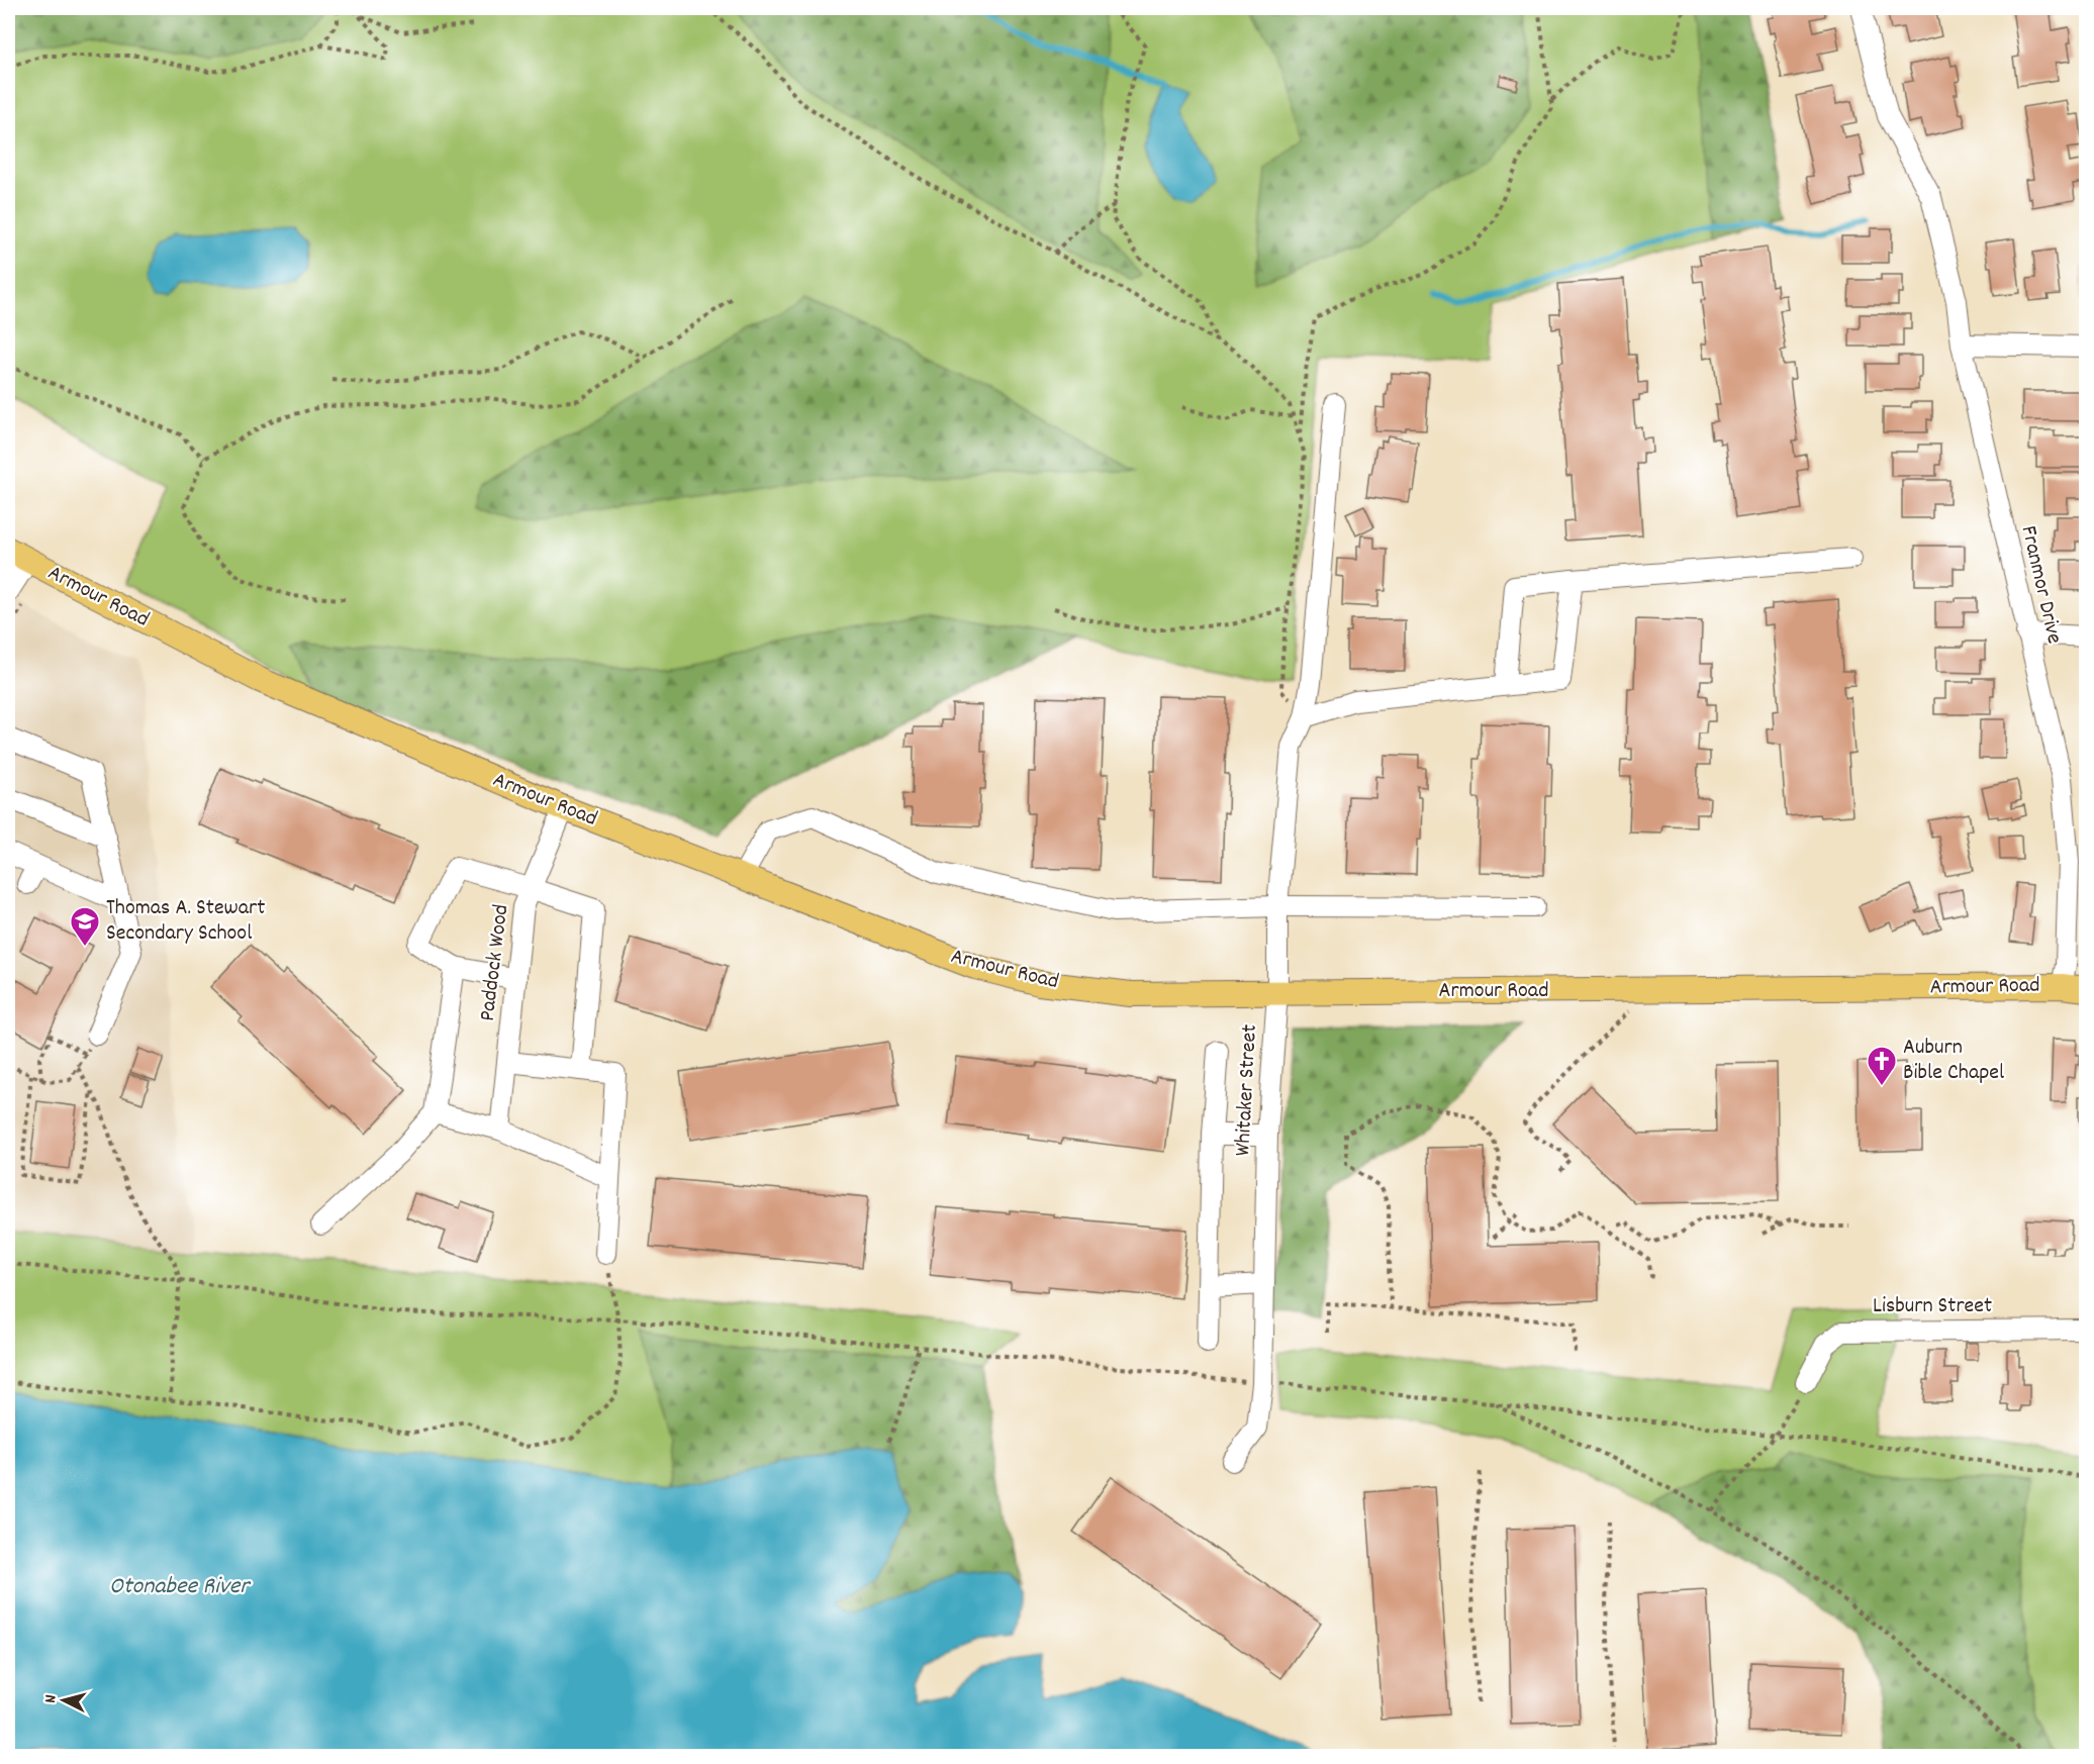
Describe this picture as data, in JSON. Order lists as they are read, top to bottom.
{
  "streets": {
    "main road": ["Armour Road"],
    "street": [
      "Franmor Drive",
      "Paddock Wood",
      "Whitaker Street",
      "Lisburn Street"
    ]
  },
  "crossings": [
    ["Franmor Drive", "Armour Road"],
    ["Armour Road", "Paddock Wood"],
    ["Armour Road", "Whitaker Street"]
  ],
  "water": ["Otonabee River"],
  "places": {
    "school or university": ["Thomas A. Stewart Secondary School"],
    "church": ["Auburn Bible Chapel"]
  },
  "north": "left"
}
